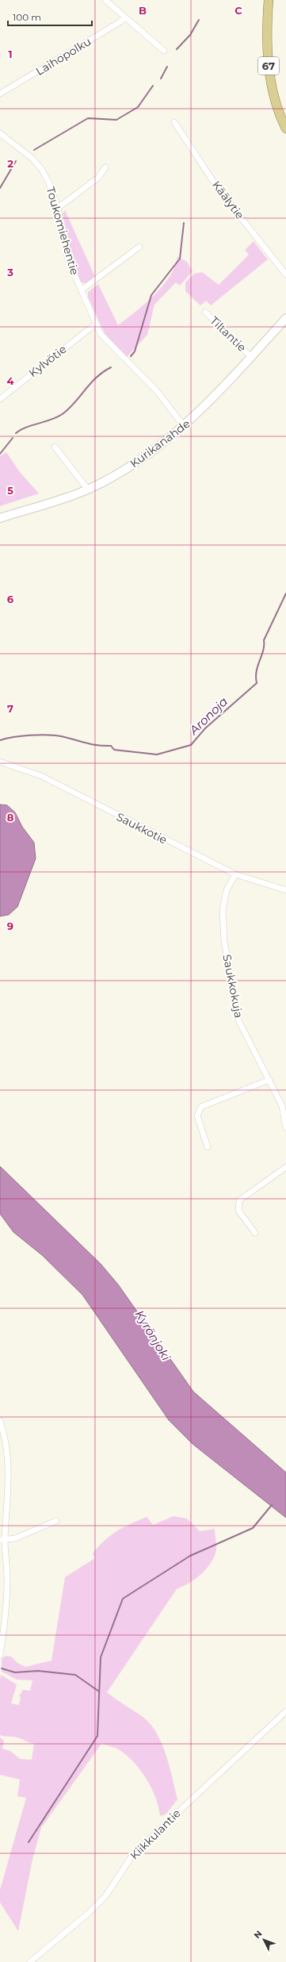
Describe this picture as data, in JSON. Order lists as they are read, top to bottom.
{
  "streets": {
    "main road": ["67", "Kurikanahde"],
    "street": [
      "Laihopolku",
      "Käälytie",
      "Toukomiehentie",
      "Tiltantie",
      "Kylvötie",
      "Saukkotie",
      "Saukkokuja",
      "Kiikkulantie"
    ]
  },
  "crossings": [
    ["Toukomiehentie", "Kylvötie"],
    ["Toukomiehentie", "Kurikanahde"],
    ["Tiltantie", "Kurikanahde"],
    ["Saukkotie", "Saukkokuja"]
  ],
  "water": ["Aronoja", "Kyrönjoki"],
  "scale_bar": "100 m",
  "north": "top left",
  "grid": {
    "columns": ["B", "C"],
    "rows": [
      "1",
      "2",
      "3",
      "4",
      "5",
      "6",
      "7",
      "8",
      "9"
    ]
  }
}
